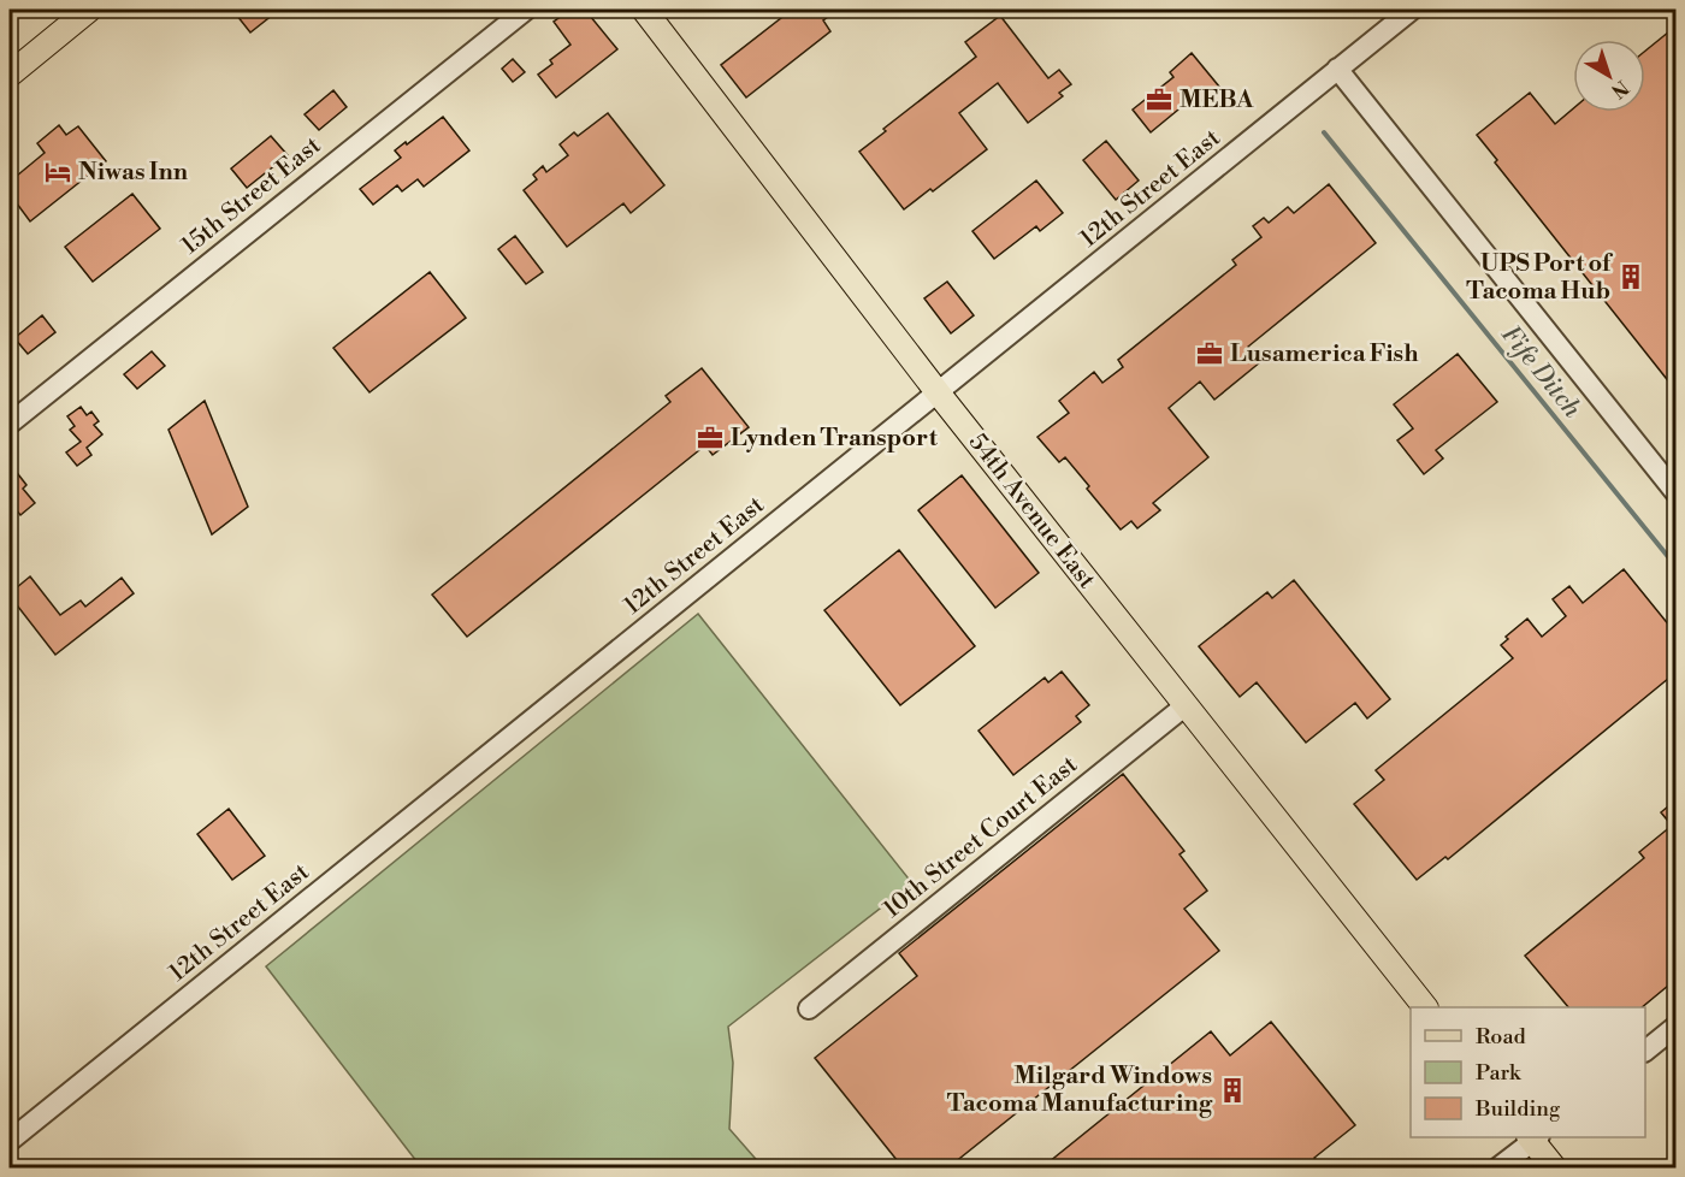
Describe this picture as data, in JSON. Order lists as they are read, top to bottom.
{
  "streets": {
    "main road": ["54th Avenue East"],
    "street": ["12th Street East", "15th Street East", "10th Street Court East"]
  },
  "crossings": [
    ["12th Street East", "54th Avenue East"],
    ["54th Avenue East", "10th Street Court East"]
  ],
  "water": ["Fife Ditch"],
  "places": {
    "office": ["MEBA", "Lusamerica Fish", "Lynden Transport"],
    "hotel": ["Niwas Inn"],
    "building": ["UPS Port of Tacoma Hub", "Milgard Windows Tacoma Manufacturing"]
  },
  "legend": ["Road", "Park", "Building"],
  "north": "bottom right"
}
